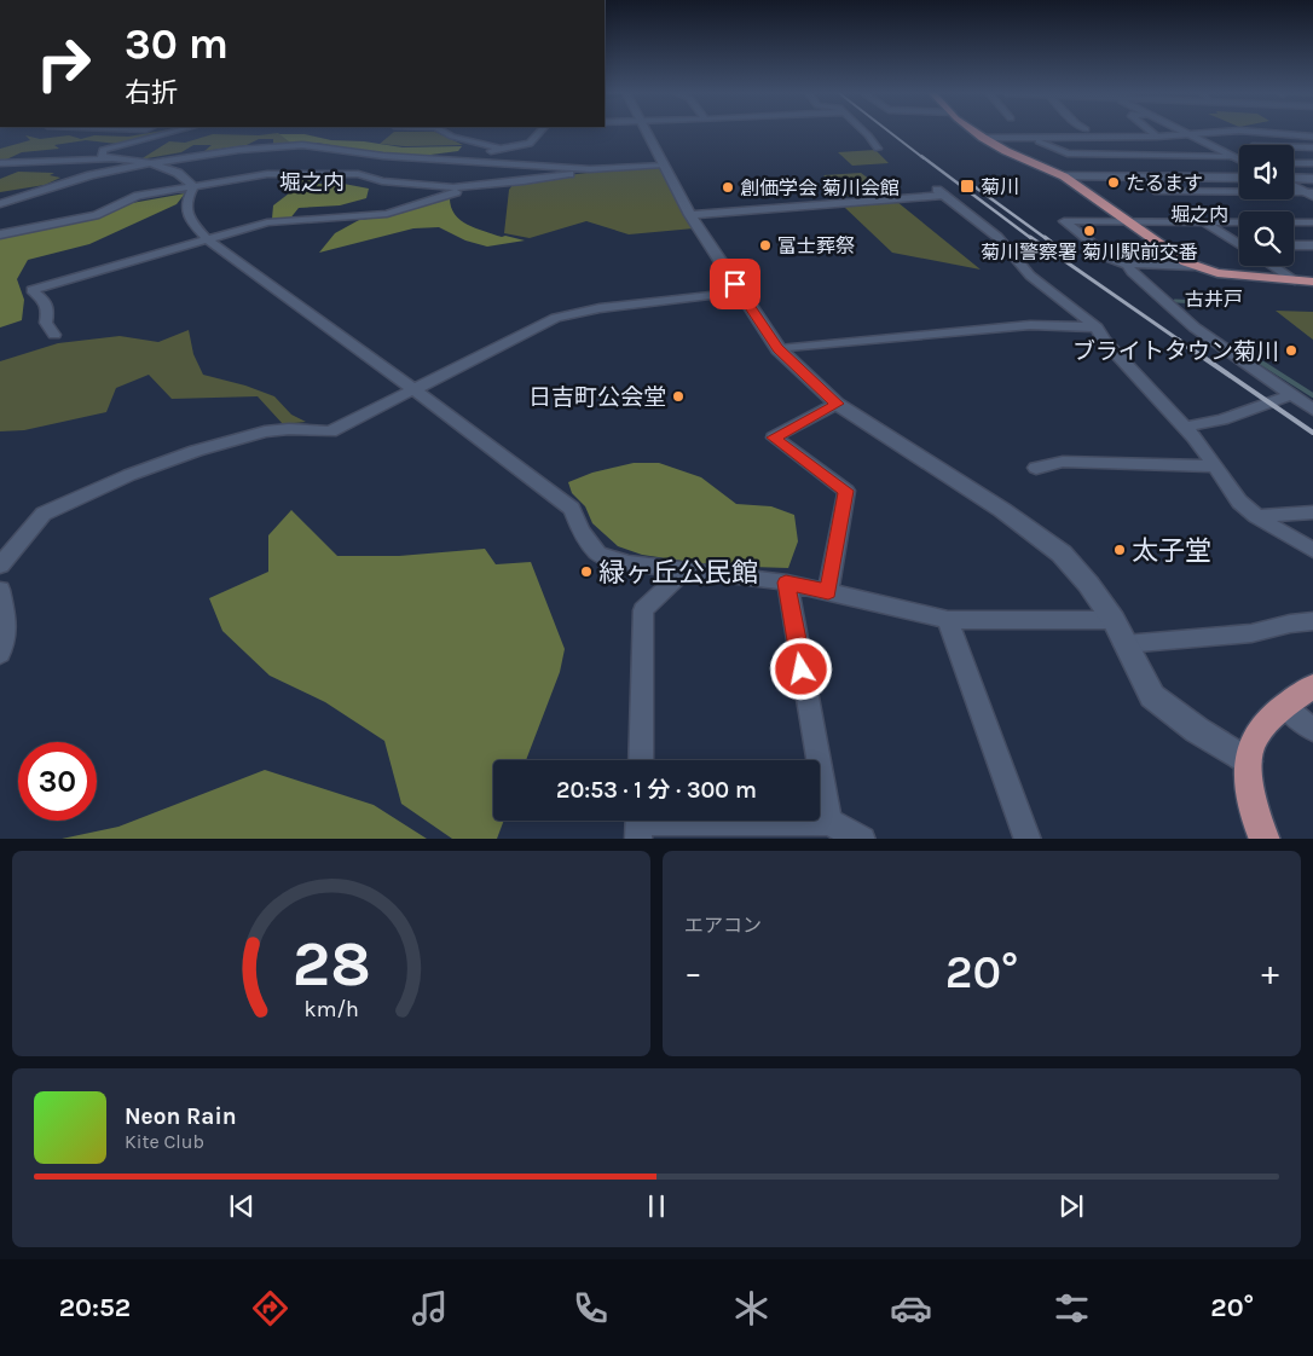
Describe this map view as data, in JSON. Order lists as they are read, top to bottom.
{
  "districts": ["堀之内", "堀之内", "古井戸"],
  "places": {
    "other": [
      "たるます",
      "創価学会 菊川会館",
      "菊川警察署 菊川駅前交番",
      "富士葬祭",
      "ブライトタウン菊川",
      "日吉町公会堂",
      "太子堂",
      "緑ヶ丘公民館"
    ],
    "transit": ["菊川"]
  },
  "page": {
    "turn": ["30 m", "右折"],
    "limit": "30",
    "trip": "20:53 · 1 分 · 300 m",
    "tile": "エアコン",
    "heat": ["−", "20°", "+"],
    "song": ["Neon Rain", "Kite Club"],
    "tabs": ["20:52", "20°"],
    "gauge": ["28", "km/h"]
  }
}
